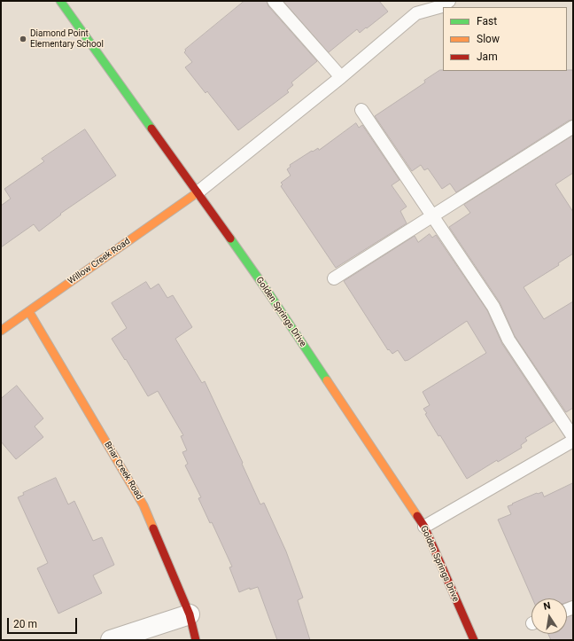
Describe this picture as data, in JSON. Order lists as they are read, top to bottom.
{
  "streets": {
    "main road": ["Willow Creek Road", "Golden Springs Drive", "Briar Creek Road"]
  },
  "crossings": [
    ["Willow Creek Road", "Golden Springs Drive"],
    ["Willow Creek Road", "Briar Creek Road"]
  ],
  "places": ["Diamond Point Elementary School"],
  "legend": ["Fast", "Slow", "Jam"],
  "scale_bar": "20 m",
  "north": "top"
}
